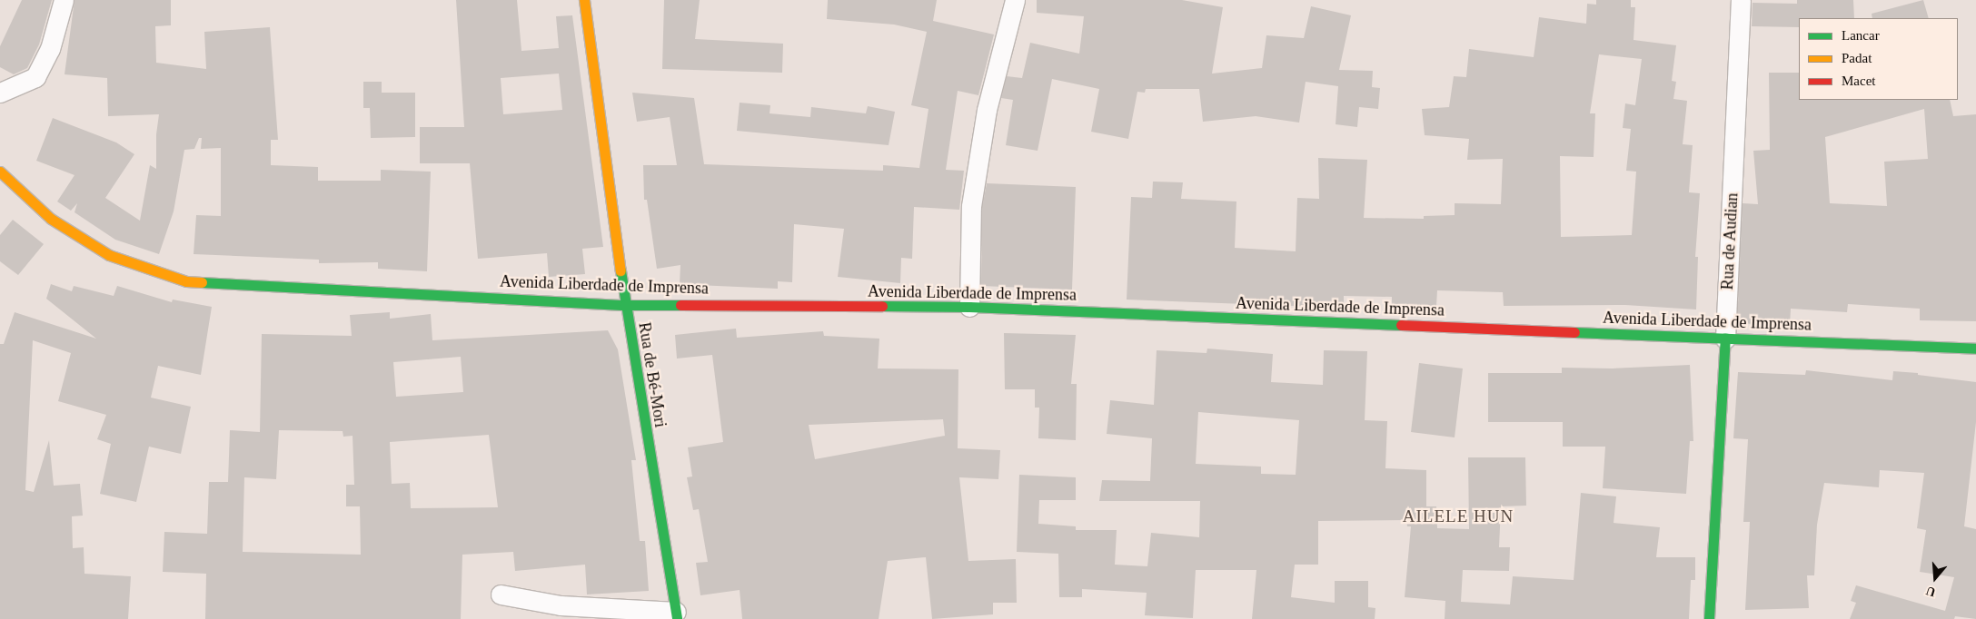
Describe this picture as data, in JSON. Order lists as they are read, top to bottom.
{
  "streets": {
    "main road": ["Rua de Audian", "Avenida Liberdade de Imprensa", "Rua de Bé-Mori"]
  },
  "crossings": [
    ["Rua de Audian", "Avenida Liberdade de Imprensa"],
    ["Avenida Liberdade de Imprensa", "Rua de Bé-Mori"]
  ],
  "districts": ["AILELE HUN"],
  "legend": ["Lancar", "Padat", "Macet"],
  "north": "bottom"
}
